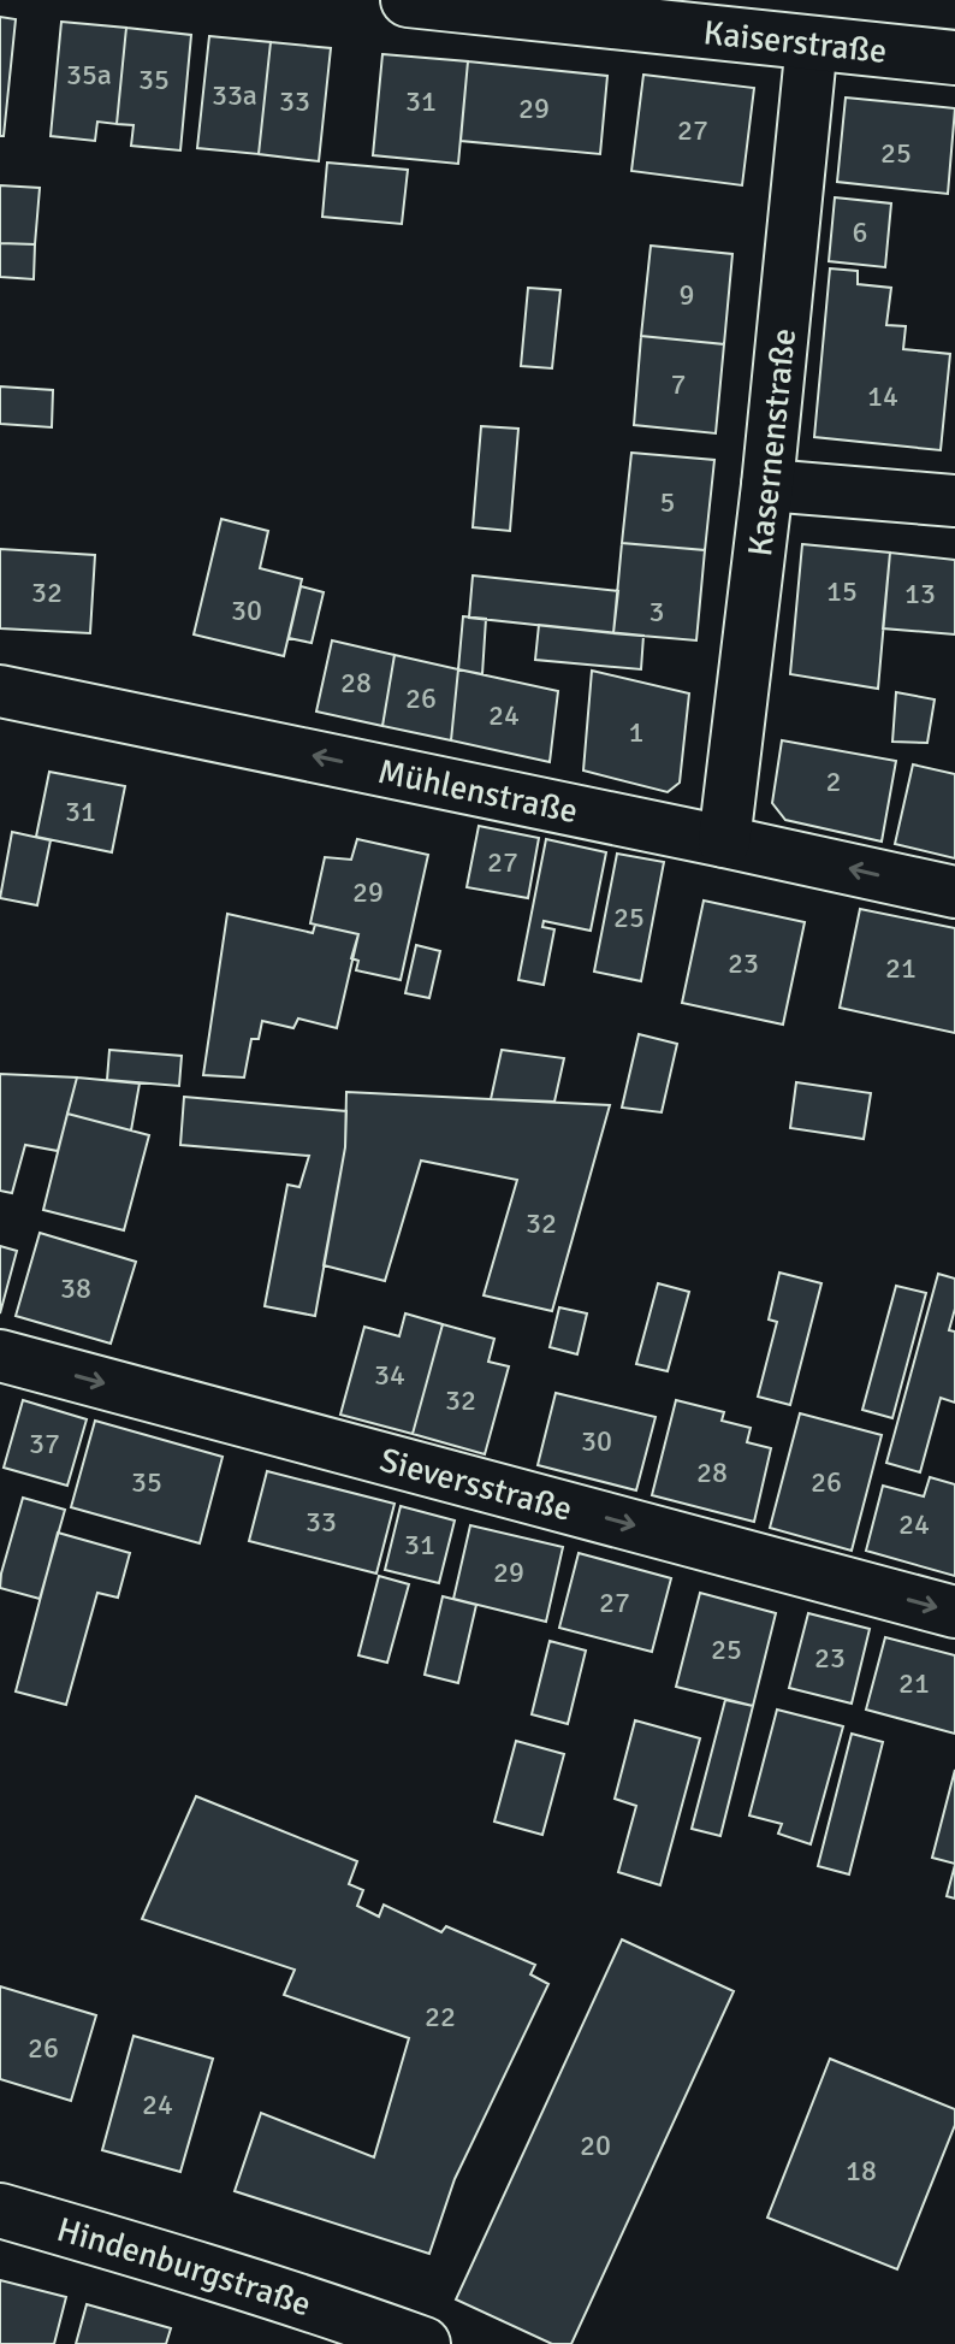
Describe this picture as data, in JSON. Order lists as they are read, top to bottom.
{
  "streets": {
    "main road": ["Kaiserstraße", "Hindenburgstraße"],
    "street": ["Kasernenstraße", "Mühlenstraße", "Sieversstraße"]
  },
  "crossings": [
    ["Kaiserstraße", "Kasernenstraße"],
    ["Kasernenstraße", "Mühlenstraße"]
  ],
  "one_way": ["Mühlenstraße", "Sieversstraße"],
  "house_numbers": [
    "35a",
    "35",
    "33a",
    "33",
    "31",
    "29",
    "27",
    "25",
    "6",
    "9",
    "7",
    "14",
    "5",
    "15",
    "32",
    "13",
    "30",
    "3",
    "28",
    "26",
    "24",
    "1",
    "2",
    "31",
    "27",
    "29",
    "25",
    "23",
    "21",
    "32",
    "38",
    "34",
    "32",
    "30",
    "37",
    "28",
    "35",
    "26",
    "33",
    "24",
    "31",
    "29",
    "27",
    "25",
    "23",
    "21",
    "22",
    "26",
    "24",
    "20",
    "18"
  ]
}
